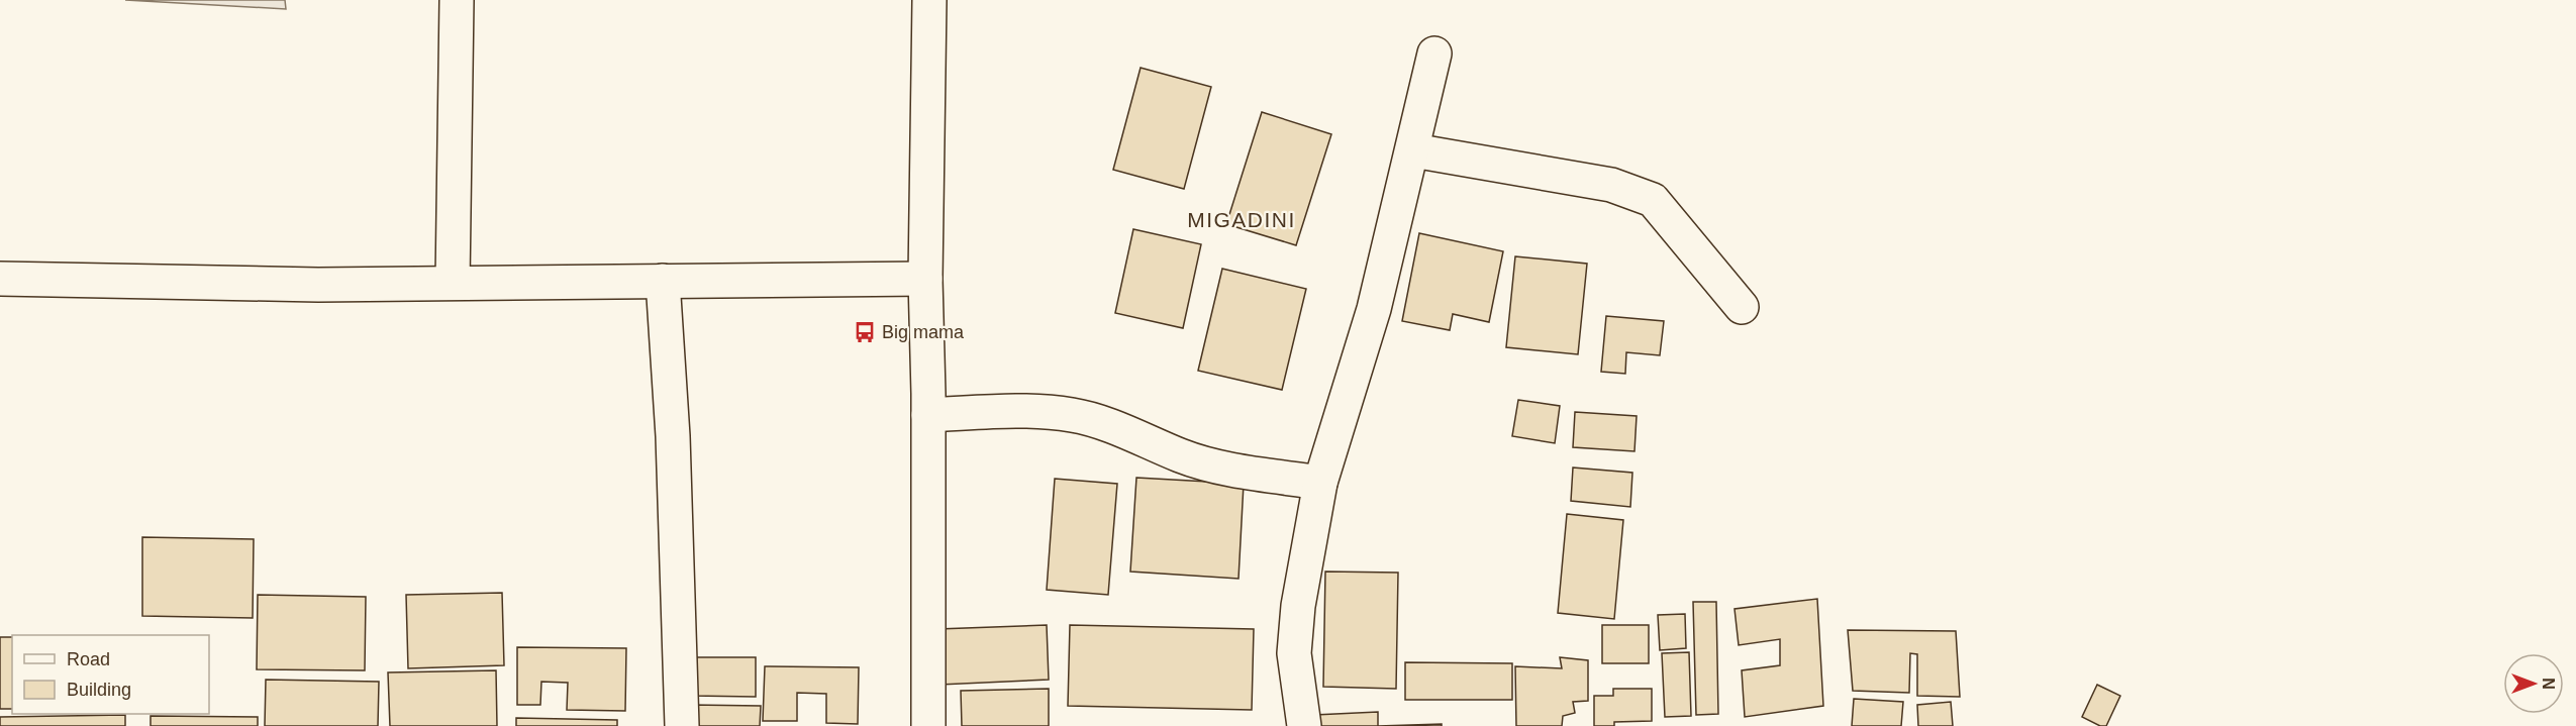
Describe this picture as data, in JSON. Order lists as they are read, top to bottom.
{
  "districts": ["MIGADINI"],
  "places": {
    "bus stop": ["Big mama"]
  },
  "legend": ["Road", "Building"],
  "north": "right"
}
